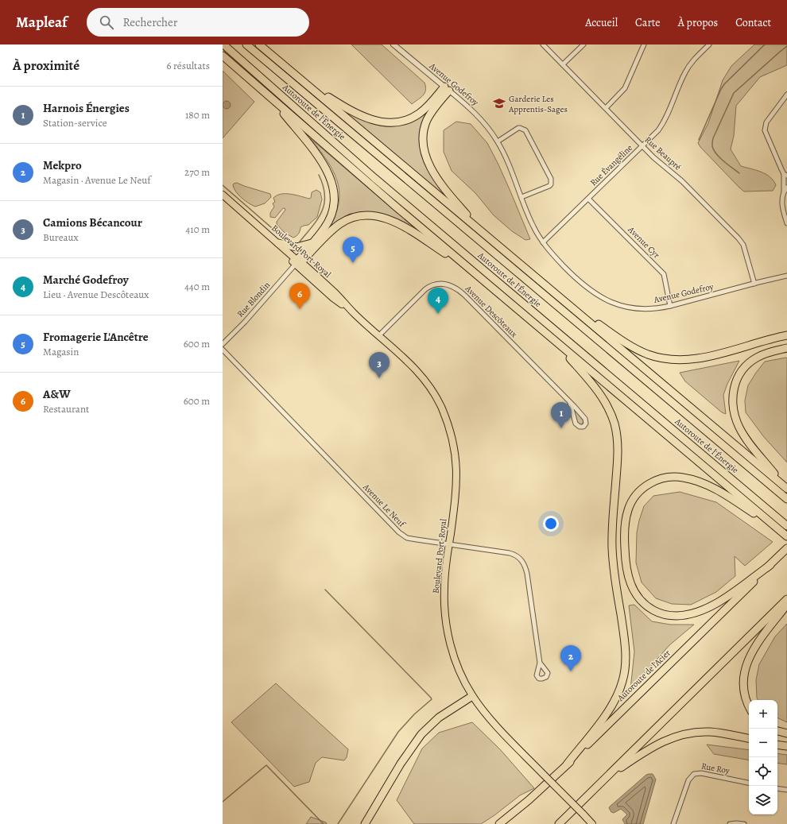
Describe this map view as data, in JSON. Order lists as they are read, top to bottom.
{
  "streets": {
    "highway": ["Autoroute de l'Énergie", "Autoroute de l'Acier"],
    "main road": ["Boulevard Port-Royal"],
    "street": [
      "Avenue Godefroy",
      "Rue Beaupré",
      "Rue Évangéline",
      "Avenue Cyr",
      "Rue Blondin",
      "Avenue Descôteaux",
      "Avenue Le Neuf",
      "Rue Roy"
    ]
  },
  "crossings": [
    ["Avenue Godefroy", "Rue Beaupré"],
    ["Avenue Godefroy", "Rue Évangéline"],
    ["Avenue Godefroy", "Avenue Cyr"],
    ["Rue Beaupré", "Rue Évangéline"],
    ["Rue Évangéline", "Avenue Cyr"],
    ["Boulevard Port-Royal", "Rue Blondin"],
    ["Boulevard Port-Royal", "Avenue Descôteaux"],
    ["Boulevard Port-Royal", "Avenue Le Neuf"]
  ],
  "places": {
    "school or university": ["Garderie Les Apprentis-Sages"]
  },
  "page": {
    "header": "Mapleaf",
    "search": "Rechercher",
    "nav": [
      "Accueil",
      "Carte",
      "À propos",
      "Contact"
    ],
    "heading": ["À proximité", "6 résultats"],
    "list": [
      {
        "mark": "1",
        "name": "Harnois Énergies",
        "note": "Station-service",
        "value": "180 m"
      },
      {
        "mark": "2",
        "name": "Mekpro",
        "note": "Magasin · Avenue Le Neuf",
        "value": "270 m"
      },
      {
        "mark": "3",
        "name": "Camions Bécancour",
        "note": "Bureaux",
        "value": "410 m"
      },
      {
        "mark": "4",
        "name": "Marché Godefroy",
        "note": "Lieu · Avenue Descôteaux",
        "value": "440 m"
      },
      {
        "mark": "5",
        "name": "Fromagerie L'Ancêtre",
        "note": "Magasin",
        "value": "600 m"
      },
      {
        "mark": "6",
        "name": "A&W",
        "note": "Restaurant",
        "value": "600 m"
      }
    ],
    "pins": [
      "5",
      "6",
      "4",
      "3",
      "1",
      "2"
    ],
    "map_buttons": ["+", "−"]
  }
}
